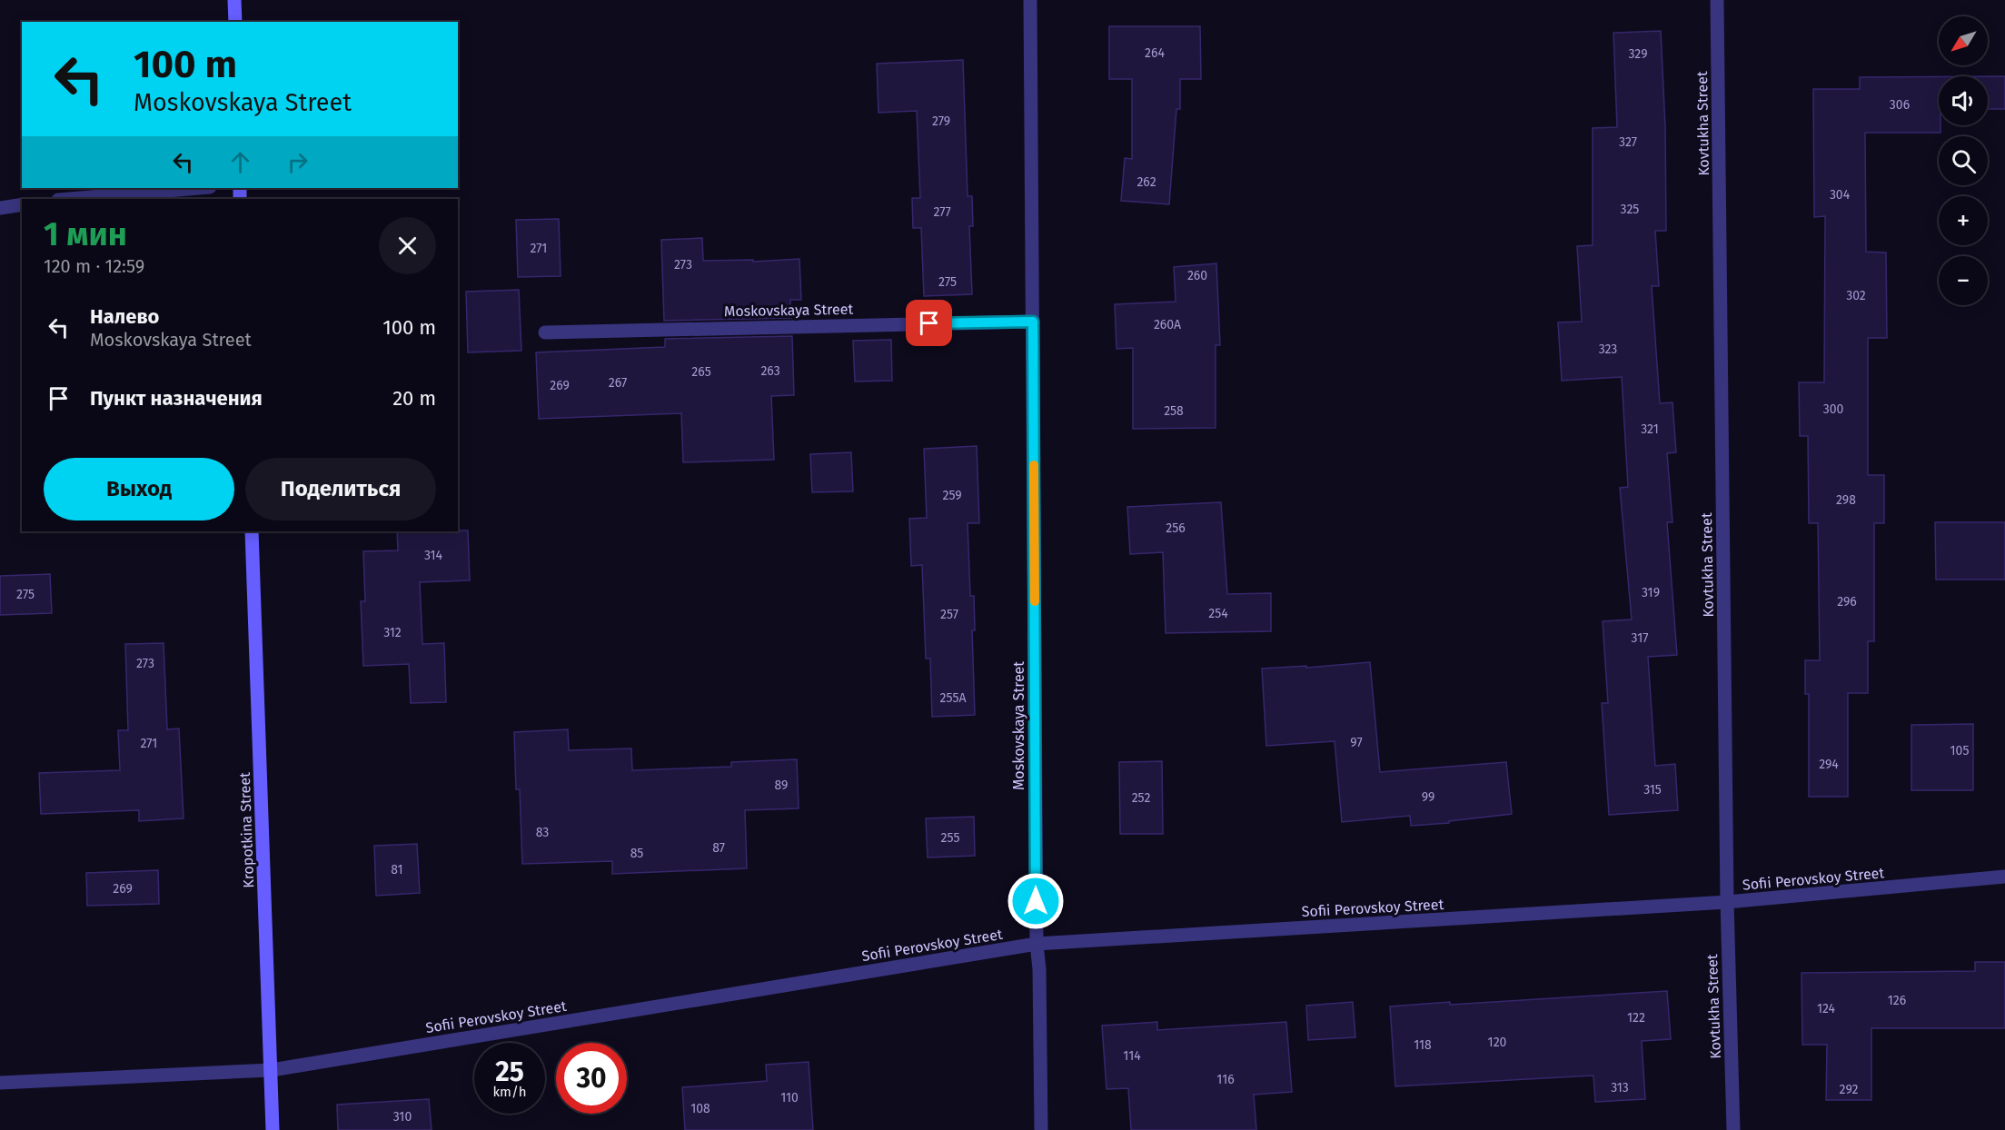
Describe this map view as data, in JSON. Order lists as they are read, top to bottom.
{
  "streets": {
    "main road": ["Kropotkina Street"],
    "street": ["Kovtukha Street", "Moskovskaya Street", "Sofii Perovskoy Street"]
  },
  "crossings": [
    ["Kovtukha Street", "Sofii Perovskoy Street"],
    ["Moskovskaya Street", "Sofii Perovskoy Street"],
    ["Kropotkina Street", "Sofii Perovskoy Street"]
  ],
  "house_numbers": [
    "264",
    "329",
    "306",
    "279",
    "327",
    "262",
    "304",
    "325",
    "277",
    "271",
    "273",
    "260",
    "275",
    "302",
    "260А",
    "323",
    "263",
    "265",
    "267",
    "269",
    "300",
    "258",
    "321",
    "259",
    "298",
    "256",
    "314",
    "319",
    "275",
    "296",
    "254",
    "257",
    "312",
    "317",
    "273",
    "255А",
    "97",
    "271",
    "105",
    "294",
    "89",
    "315",
    "99",
    "252",
    "83",
    "255",
    "87",
    "85",
    "81",
    "269",
    "126",
    "124",
    "122",
    "120",
    "118",
    "114",
    "116",
    "313",
    "292",
    "110",
    "108",
    "310"
  ],
  "north": "bottom left",
  "page": {
    "map_buttons": ["+", "−"],
    "turn": ["100 m", "Moskovskaya Street"],
    "heading": ["1 мин", "120 m · 12:59"],
    "list": [
      {
        "name": "Налево",
        "note": "Moskovskaya Street",
        "value": "100 m"
      },
      {
        "name": "Пункт назначения",
        "value": "20 m"
      }
    ],
    "buttons": ["Выход", "Поделиться"],
    "speed": "25 km/h",
    "limit": "30"
  }
}
